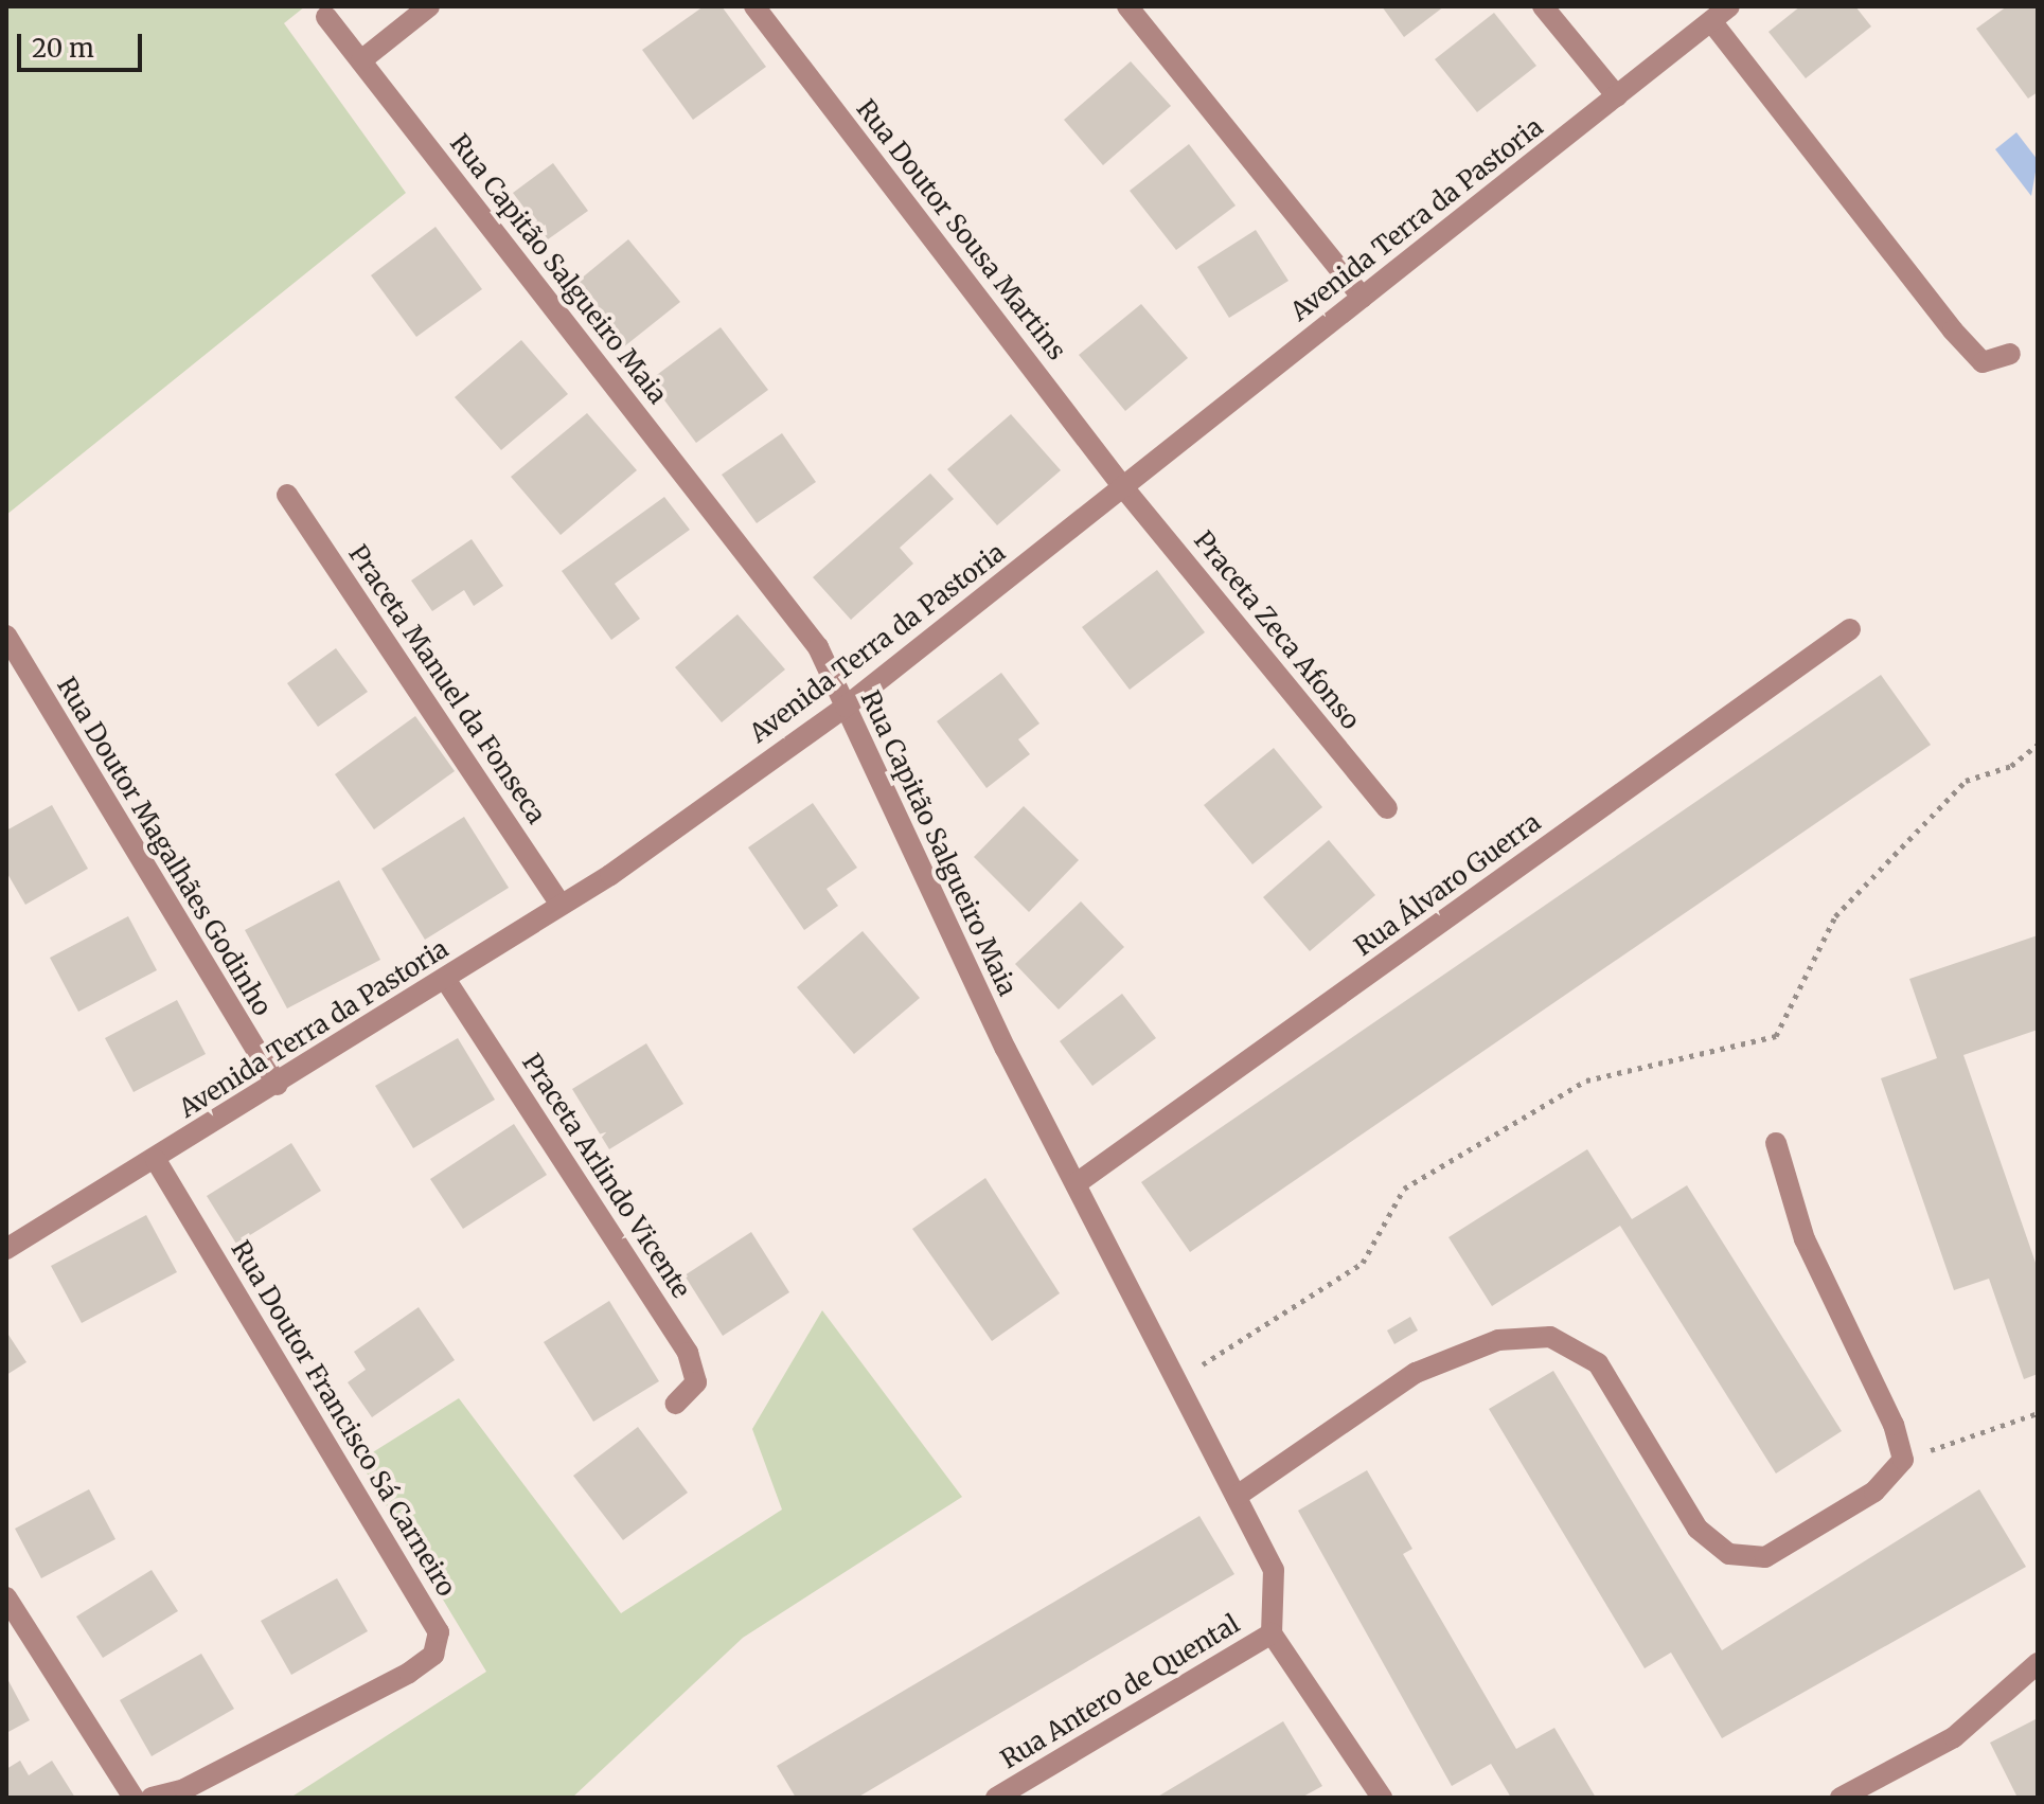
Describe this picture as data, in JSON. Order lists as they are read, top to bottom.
{
  "streets": {
    "street": [
      "Avenida Terra da Pastoria",
      "Rua Doutor Sousa Martins",
      "Rua Capitão Salgueiro Maia",
      "Praceta Zeca Afonso",
      "Praceta Manuel da Fonseca",
      "Rua Doutor Magalhães Godinho",
      "Rua Álvaro Guerra",
      "Praceta Arlindo Vicente",
      "Rua Doutor Francisco Sá Carneiro",
      "Rua Antero de Quental"
    ]
  },
  "crossings": [
    ["Avenida Terra da Pastoria", "Rua Doutor Sousa Martins"],
    ["Avenida Terra da Pastoria", "Rua Capitão Salgueiro Maia"],
    ["Avenida Terra da Pastoria", "Praceta Zeca Afonso"],
    ["Avenida Terra da Pastoria", "Praceta Manuel da Fonseca"],
    ["Avenida Terra da Pastoria", "Rua Doutor Magalhães Godinho"],
    ["Avenida Terra da Pastoria", "Praceta Arlindo Vicente"],
    ["Avenida Terra da Pastoria", "Rua Doutor Francisco Sá Carneiro"],
    ["Rua Doutor Sousa Martins", "Praceta Zeca Afonso"],
    ["Rua Capitão Salgueiro Maia", "Rua Álvaro Guerra"],
    ["Rua Capitão Salgueiro Maia", "Rua Antero de Quental"]
  ],
  "scale_bar": "20 m"
}
